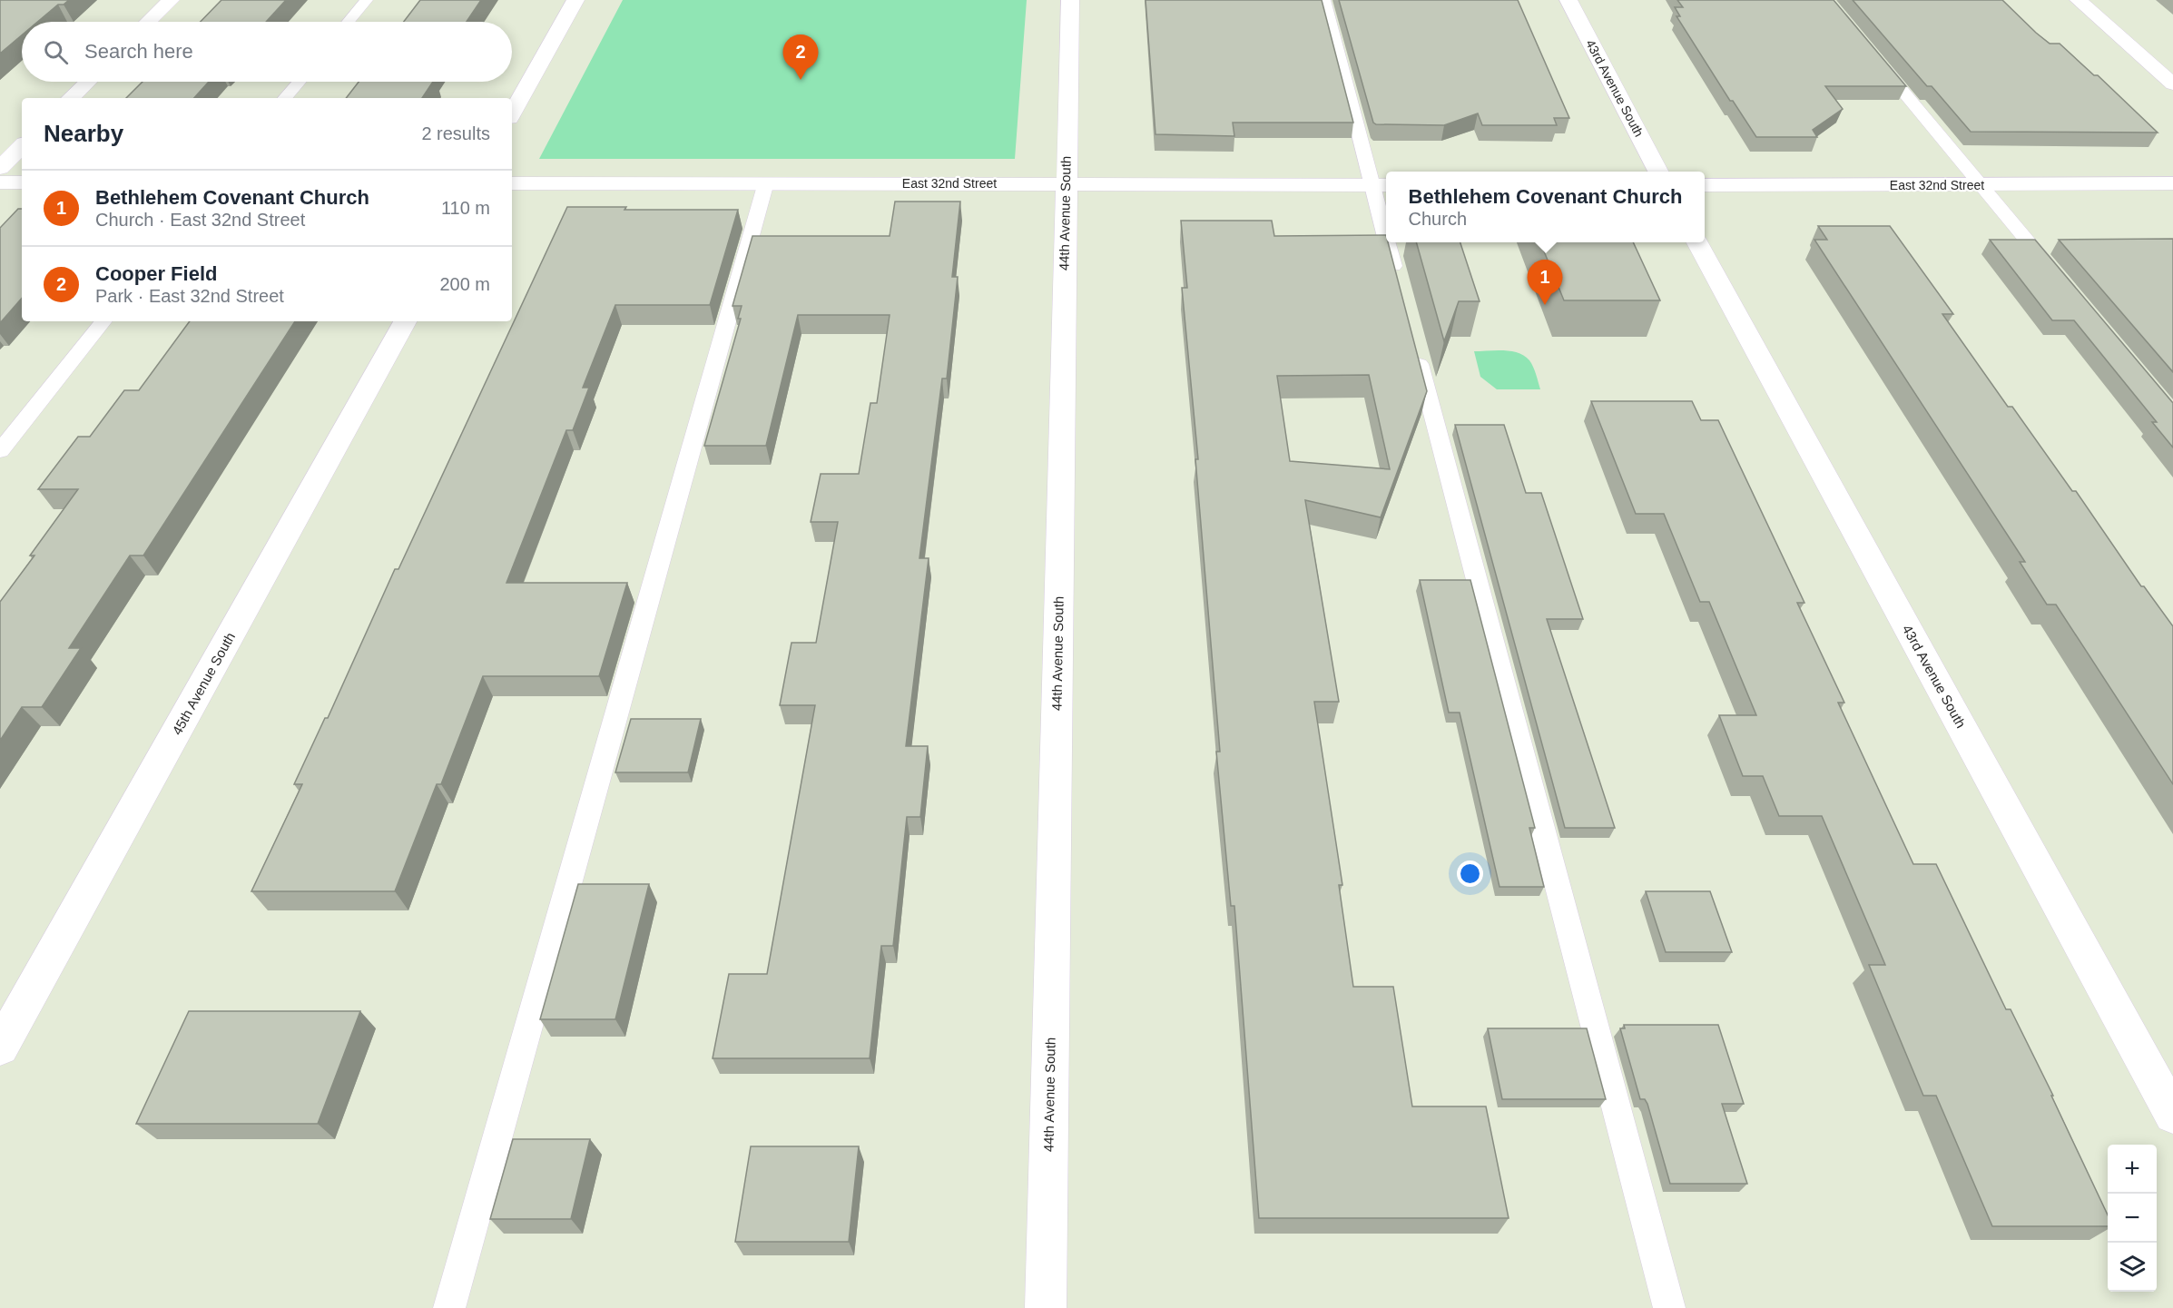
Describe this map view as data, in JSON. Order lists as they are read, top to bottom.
{
  "streets": {
    "street": [
      "43rd Avenue South",
      "East 32nd Street",
      "44th Avenue South",
      "45th Avenue South"
    ]
  },
  "crossings": [
    ["East 32nd Street", "44th Avenue South"]
  ],
  "page": {
    "search": "Search here",
    "pins": ["2", "1"],
    "heading": ["Nearby", "2 results"],
    "list": [
      {
        "mark": "1",
        "name": "Bethlehem Covenant Church",
        "note": "Church · East 32nd Street",
        "value": "110 m"
      },
      {
        "mark": "2",
        "name": "Cooper Field",
        "note": "Park · East 32nd Street",
        "value": "200 m"
      }
    ],
    "popup": ["Bethlehem Covenant Church", "Church"],
    "map_buttons": ["+", "−"]
  }
}
